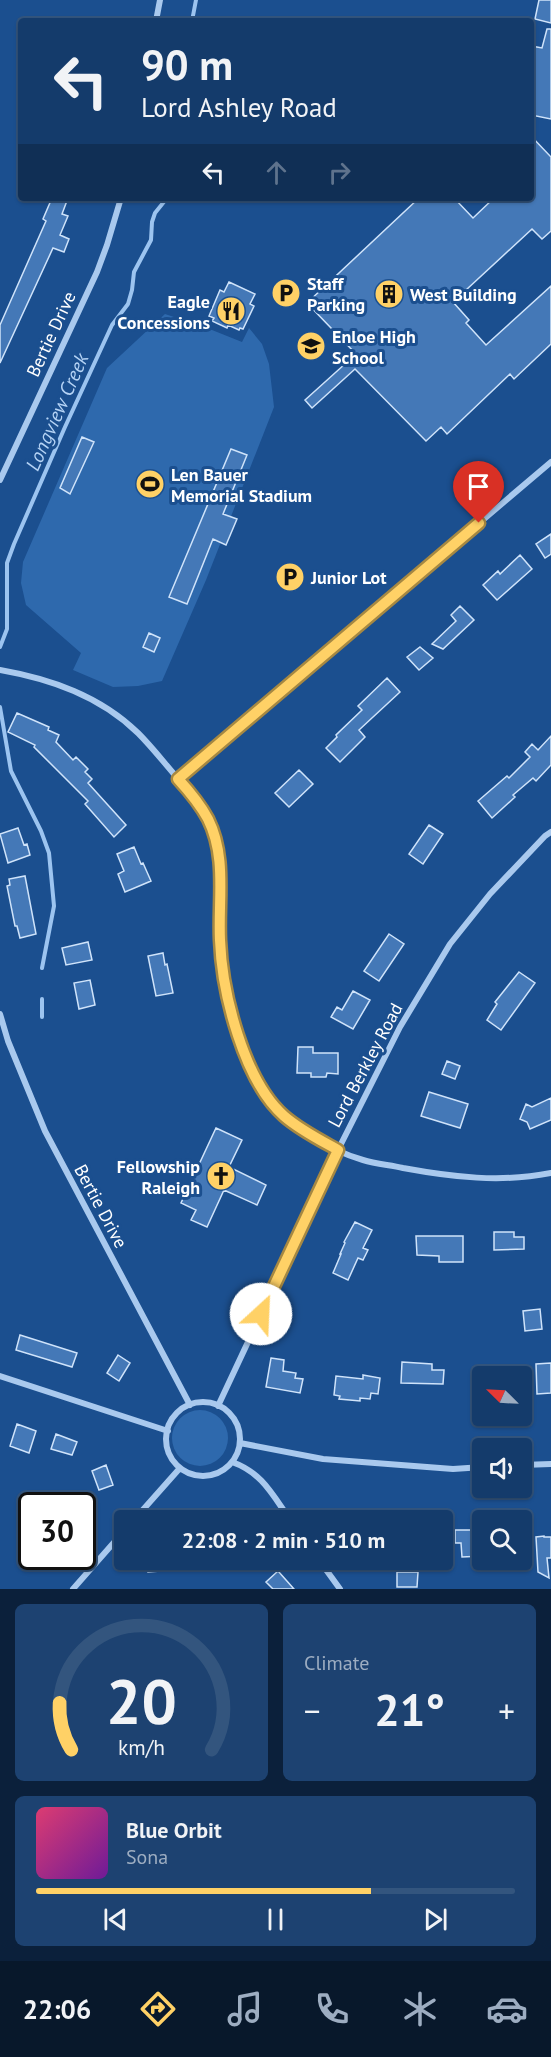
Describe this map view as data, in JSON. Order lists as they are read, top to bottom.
{
  "streets": {
    "street": ["Bertie Drive", "Lord Berkley Road"]
  },
  "crossings": [
    ["Bertie Drive", "Lord Berkley Road"]
  ],
  "water": ["Longview Creek"],
  "places": {
    "parking": ["Staff Parking", "Junior Lot"],
    "building": ["West Building"],
    "restaurant": ["Eagle Concessions"],
    "school or university": ["Enloe High School"],
    "sports": ["Len Bauer Memorial Stadium"],
    "church": ["Fellowship Raleigh"]
  },
  "north": "top left",
  "page": {
    "turn": ["90 m", "Lord Ashley Road"],
    "limit": "30",
    "trip": "22:08 · 2 min · 510 m",
    "tile": "Climate",
    "heat": ["−", "21°", "+"],
    "song": ["Blue Orbit", "Sona"],
    "tabs": "22:06",
    "gauge": ["20", "km/h"]
  }
}
